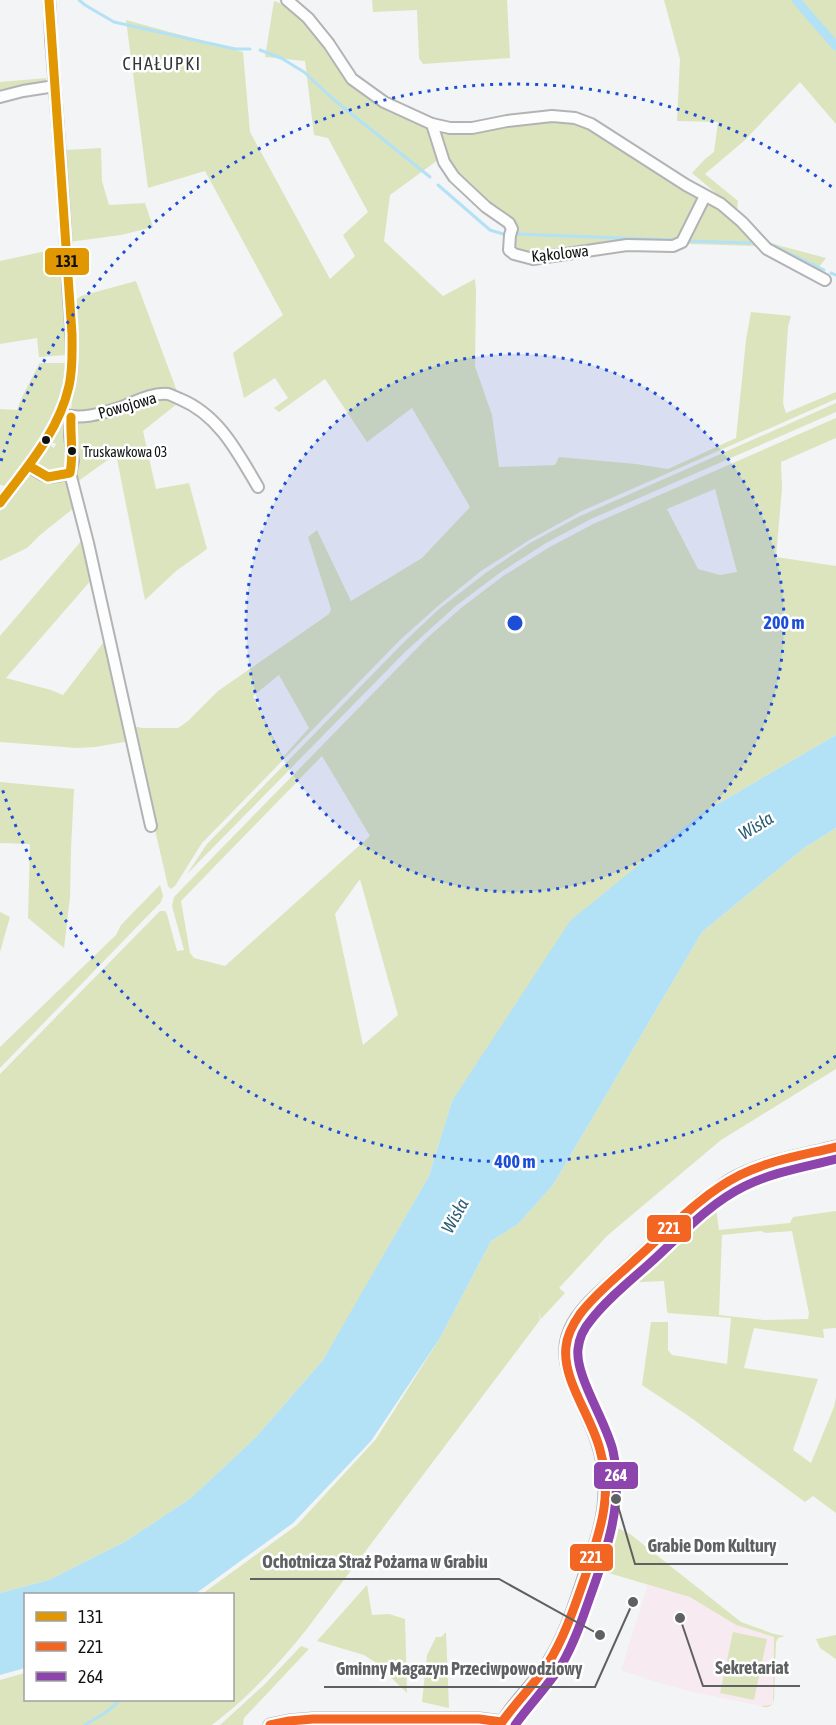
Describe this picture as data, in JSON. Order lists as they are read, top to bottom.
{
  "streets": {
    "street": ["Kąkolowa", "Powojowa"]
  },
  "districts": ["CHAŁUPKI"],
  "water": ["Wisła"],
  "places": [
    "Truskawkowa 03",
    "Grabie Dom Kultury",
    "Gminny Magazyn Przeciwpowodziowy",
    "Sekretariat",
    "Ochotnicza Straż Pożarna w Grabiu"
  ],
  "lines": ["transit line 131", "transit line 221", "transit line 264"],
  "legend": ["131", "221", "264"],
  "rings": ["200 m", "400 m"]
}
